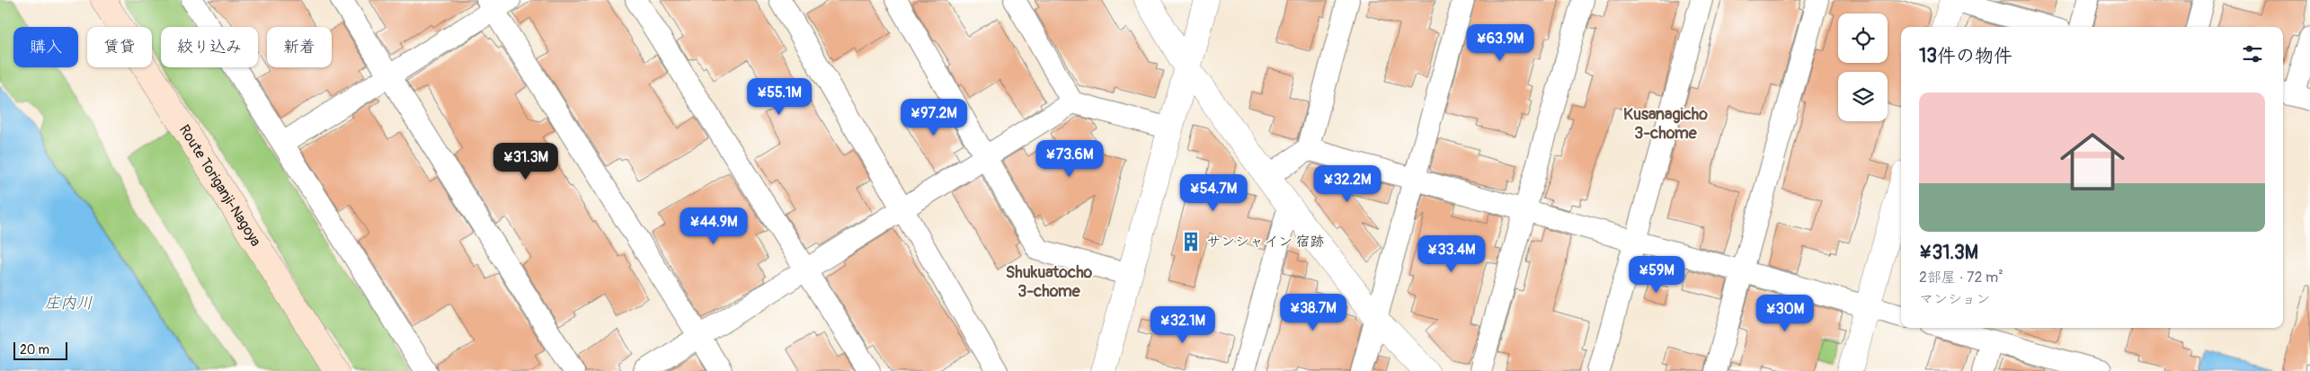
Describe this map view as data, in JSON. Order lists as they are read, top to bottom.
{
  "streets": {
    "main road": ["Route Toriganji-Nagoya"]
  },
  "districts": ["Kusanagicho 3-chome", "Shukuatocho 3-chome"],
  "water": ["庄内川"],
  "places": {
    "building": ["サンシャイン 宿跡"]
  },
  "scale_bar": "20 m",
  "page": {
    "price": [
      "¥63.9M",
      "¥55.1M",
      "¥97.2M",
      "¥73.6M",
      "¥31.3M",
      "¥32.2M",
      "¥54.7M",
      "¥44.9M",
      "¥33.4M",
      "¥59M",
      "¥38.7M",
      "¥30M",
      "¥32.1M"
    ],
    "chip": [
      "購入",
      "賃貸",
      "絞り込み",
      "新着"
    ],
    "heading": "13件の物件",
    "list": [
      {
        "name": "¥31.3M",
        "note": "2部屋 · 72 m² · マンション"
      }
    ],
    "scale": "20 m"
  }
}
